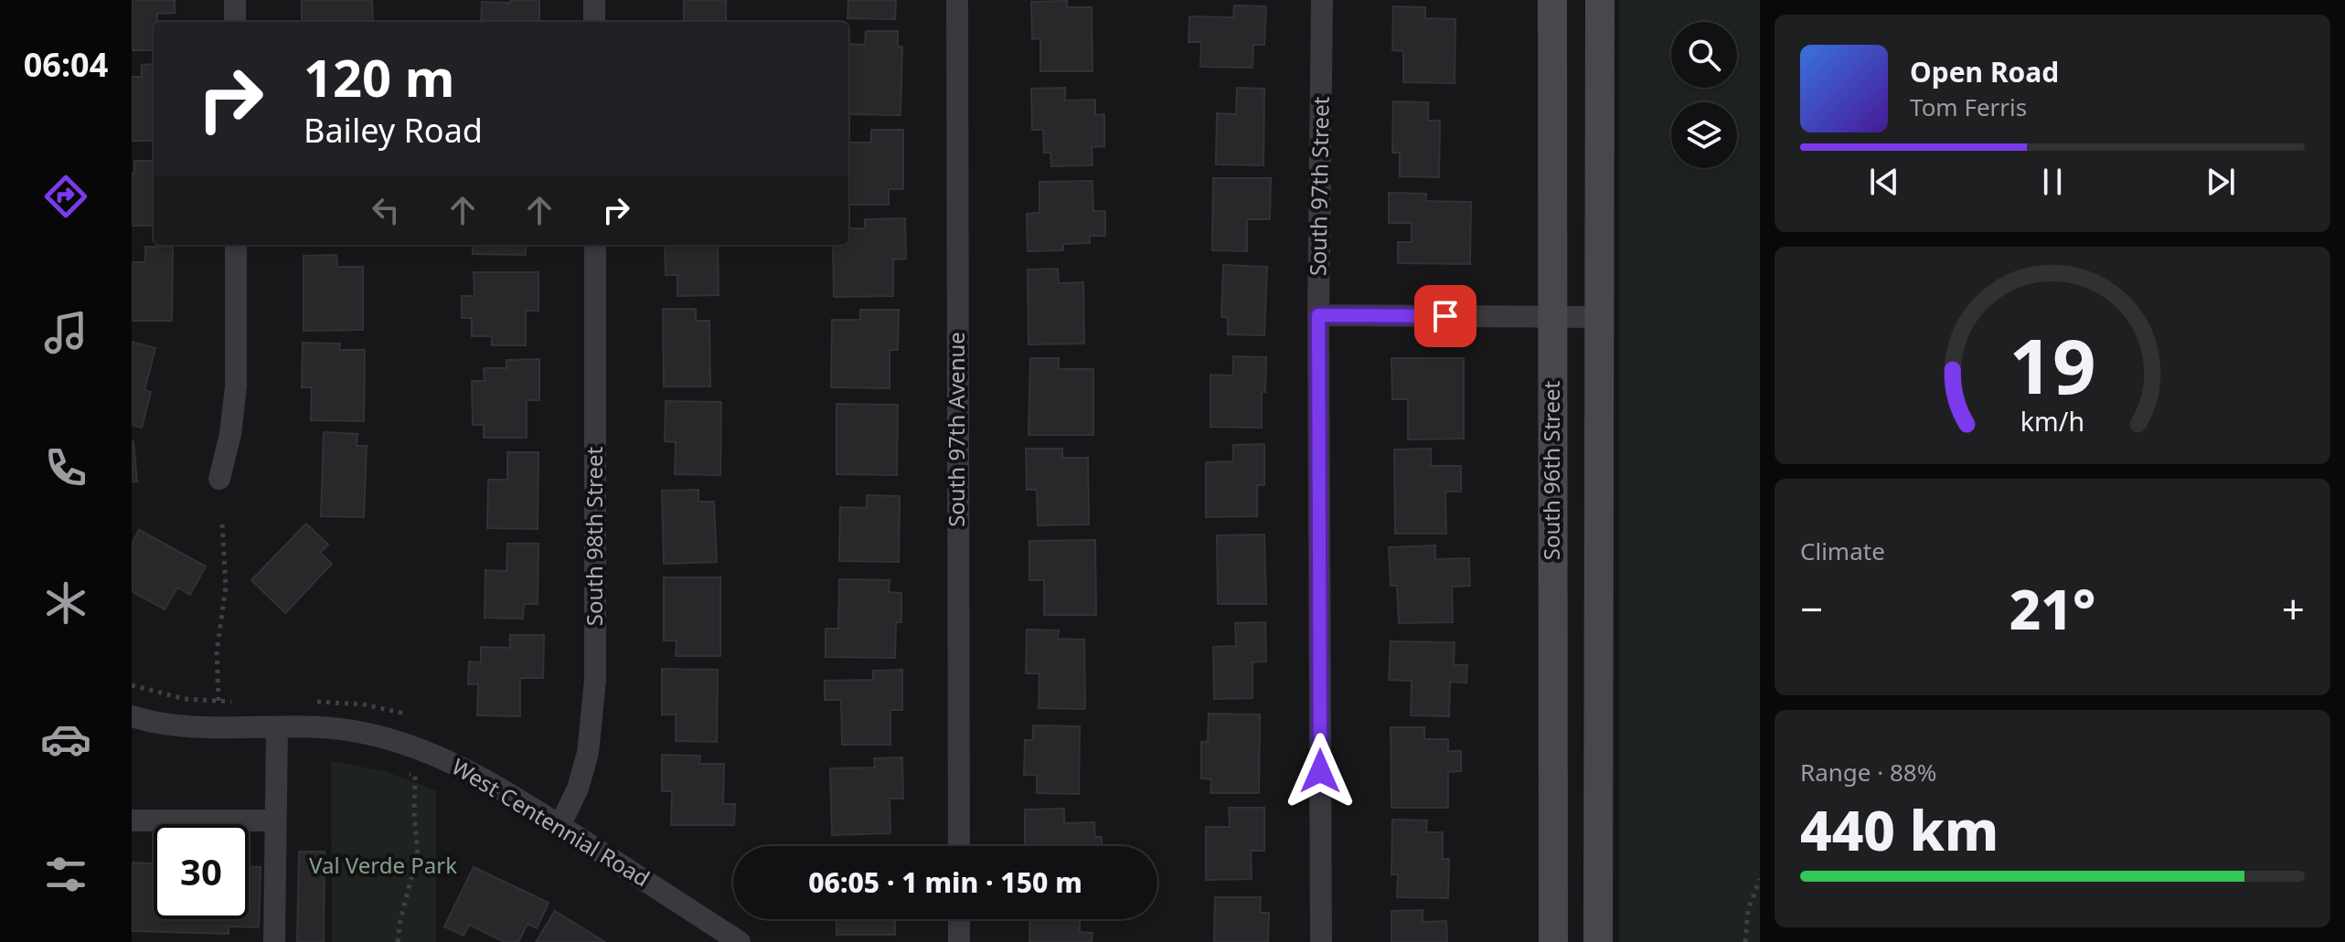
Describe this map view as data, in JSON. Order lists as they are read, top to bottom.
{
  "streets": {
    "main road": ["South 96th Street"],
    "street": [
      "South 97th Street",
      "South 97th Avenue",
      "South 98th Street",
      "West Centennial Road"
    ]
  },
  "crossings": [
    ["South 98th Street", "West Centennial Road"]
  ],
  "parks": ["Val Verde Park"],
  "page": {
    "tabs": "06:04",
    "turn": ["120 m", "Bailey Road"],
    "song": ["Open Road", "Tom Ferris"],
    "tile": [
      "Climate",
      ["Range · 88%", "440 km"]
    ],
    "heat": ["−", "21°", "+"],
    "limit": "30",
    "trip": "06:05 · 1 min · 150 m",
    "gauge": ["19", "km/h"]
  }
}
